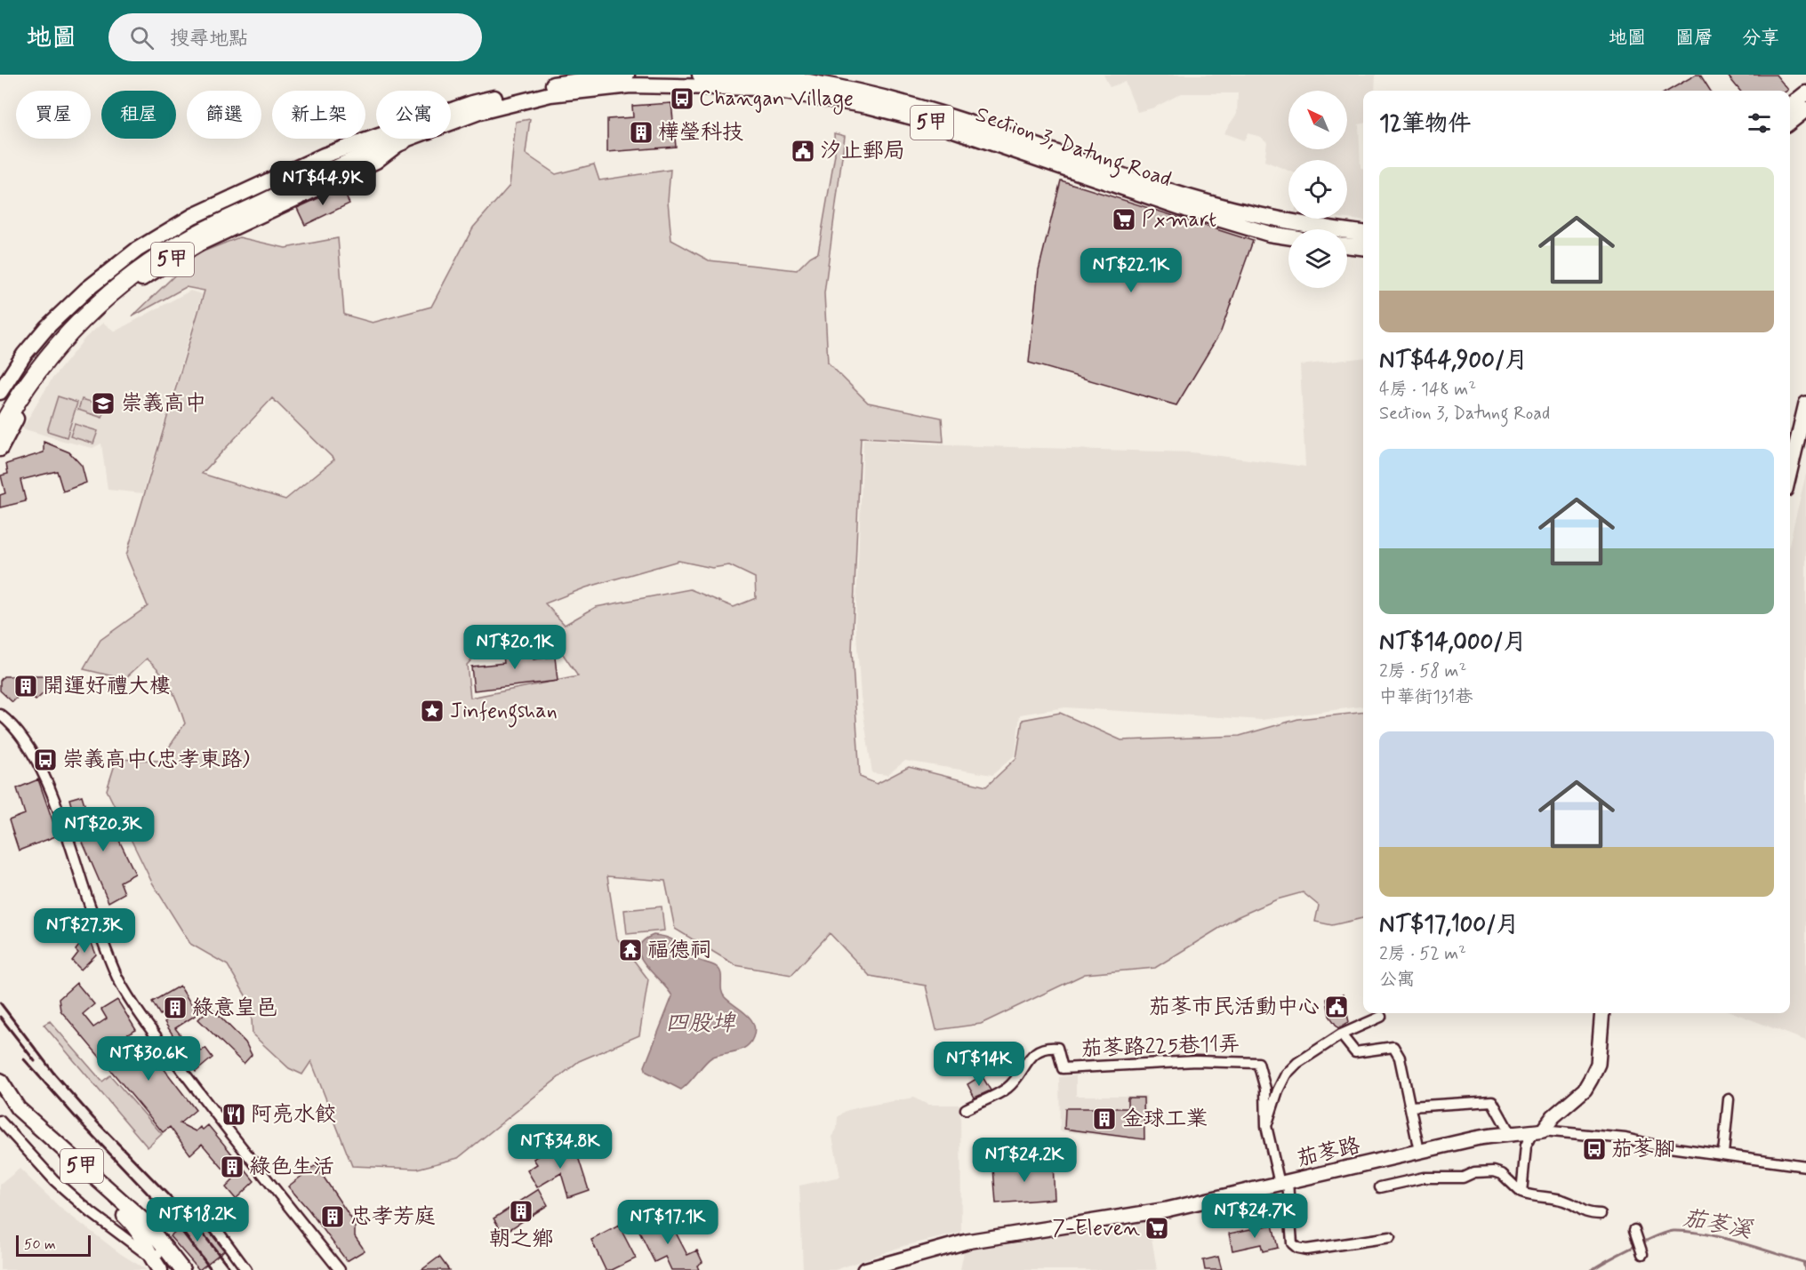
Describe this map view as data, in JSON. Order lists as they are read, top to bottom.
{
  "streets": {
    "main road": ["5甲", "Section 3, Datung Road"],
    "street": ["茄苳路225巷11弄", "茄苳路"]
  },
  "water": ["四股埤", "茄苳溪"],
  "places": {
    "bus stop": ["Changan Village", "崇義高中(忠孝東路)", "茄苳腳"],
    "building": [
      "樺瑩科技",
      "開運好禮大樓",
      "綠意皇邑",
      "金球工業",
      "綠色生活",
      "朝之鄉",
      "忠孝芳庭"
    ],
    "public building": ["汐止郵局", "茄苳市民活動中心"],
    "supermarket": ["Pxmart", "7-Eleven"],
    "school or university": ["崇義高中"],
    "place": ["Jinfengshan"],
    "temple": ["福德祠"],
    "restaurant": ["阿亮水餃"]
  },
  "scale_bar": "50 m",
  "north": "top left",
  "page": {
    "header": "地圖",
    "search": "搜尋地點",
    "nav": ["地圖", "圖層", "分享"],
    "chip": [
      "買屋",
      "租屋",
      "篩選",
      "新上架",
      "公寓"
    ],
    "heading": "12筆物件",
    "list": [
      {
        "name": "NT$44,900/月",
        "note": "4房 · 148 m² · Section 3, Datung Road"
      },
      {
        "name": "NT$14,000/月",
        "note": "2房 · 58 m² · 中華街131巷"
      },
      {
        "name": "NT$17,100/月",
        "note": "2房 · 52 m² · 公寓"
      }
    ],
    "price": [
      "NT$44.9K",
      "NT$22.1K",
      "NT$20.1K",
      "NT$20.3K",
      "NT$27.3K",
      "NT$30.6K",
      "NT$14K",
      "NT$34.8K",
      "NT$24.2K",
      "NT$24.7K",
      "NT$18.2K",
      "NT$17.1K"
    ],
    "scale": "50 m"
  }
}
